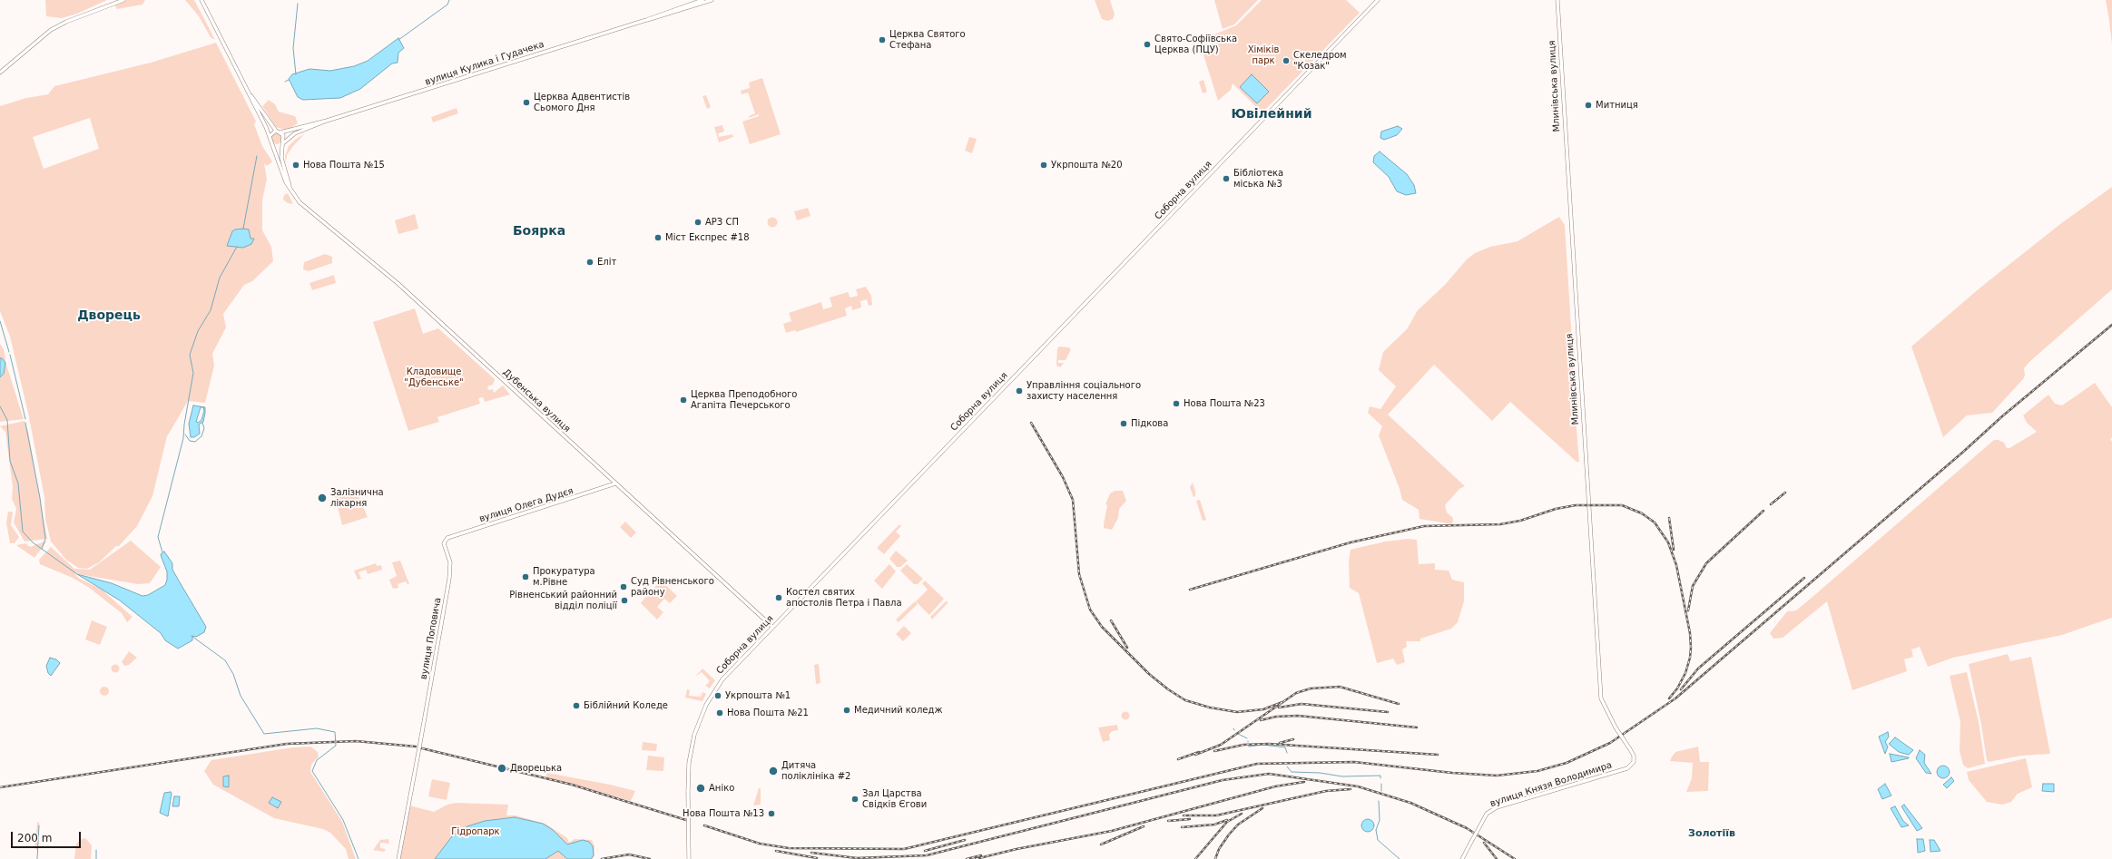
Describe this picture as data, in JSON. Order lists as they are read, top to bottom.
{
  "streets": {
    "main road": [
      "вулиця Кулика і Гудачека",
      "Млинівська вулиця",
      "Соборна вулиця",
      "Дубенська вулиця",
      "вулиця Олега Дудєя",
      "вулиця Поповича",
      "вулиця Князя Володимира"
    ]
  },
  "crossings": [
    ["вулиця Кулика і Гудачека", "Дубенська вулиця"],
    ["Млинівська вулиця", "вулиця Князя Володимира"],
    ["Соборна вулиця", "Дубенська вулиця"],
    ["Дубенська вулиця", "вулиця Олега Дудєя"],
    ["вулиця Олега Дудєя", "вулиця Поповича"]
  ],
  "districts": [
    "Ювілейний",
    "Боярка",
    "Дворець",
    "Золотіїв"
  ],
  "parks": ["Хіміків парк", "Кладовище \"Дубенське\"", "Гідропарк"],
  "places": [
    "Церква Святого Стефана",
    "Свято-Софіївська Церква (ПЦУ)",
    "Скеледром \"Козак\"",
    "Церква Адвентистів Сьомого Дня",
    "Митниця",
    "Нова Пошта №15",
    "Укрпошта №20",
    "Бібліотека міська №3",
    "АРЗ СП",
    "Міст Експрес #18",
    "Еліт",
    "Управління соціального захисту населення",
    "Церква Преподобного Агапіта Печерського",
    "Нова Пошта №23",
    "Підкова",
    "Залізнична лікарня",
    "Прокуратура м.Рівне",
    "Суд Рівненського району",
    "Костел святих апостолів Петра і Павла",
    "Рівненський районний відділ поліції",
    "Укрпошта №1",
    "Біблійний Коледе",
    "Медичний коледж",
    "Нова Пошта №21",
    "Дворецька",
    "Дитяча поліклініка #2",
    "Аніко",
    "Зал Царства Свідків Єгови",
    "Нова Пошта №13"
  ],
  "scale_bar": "200 m"
}
